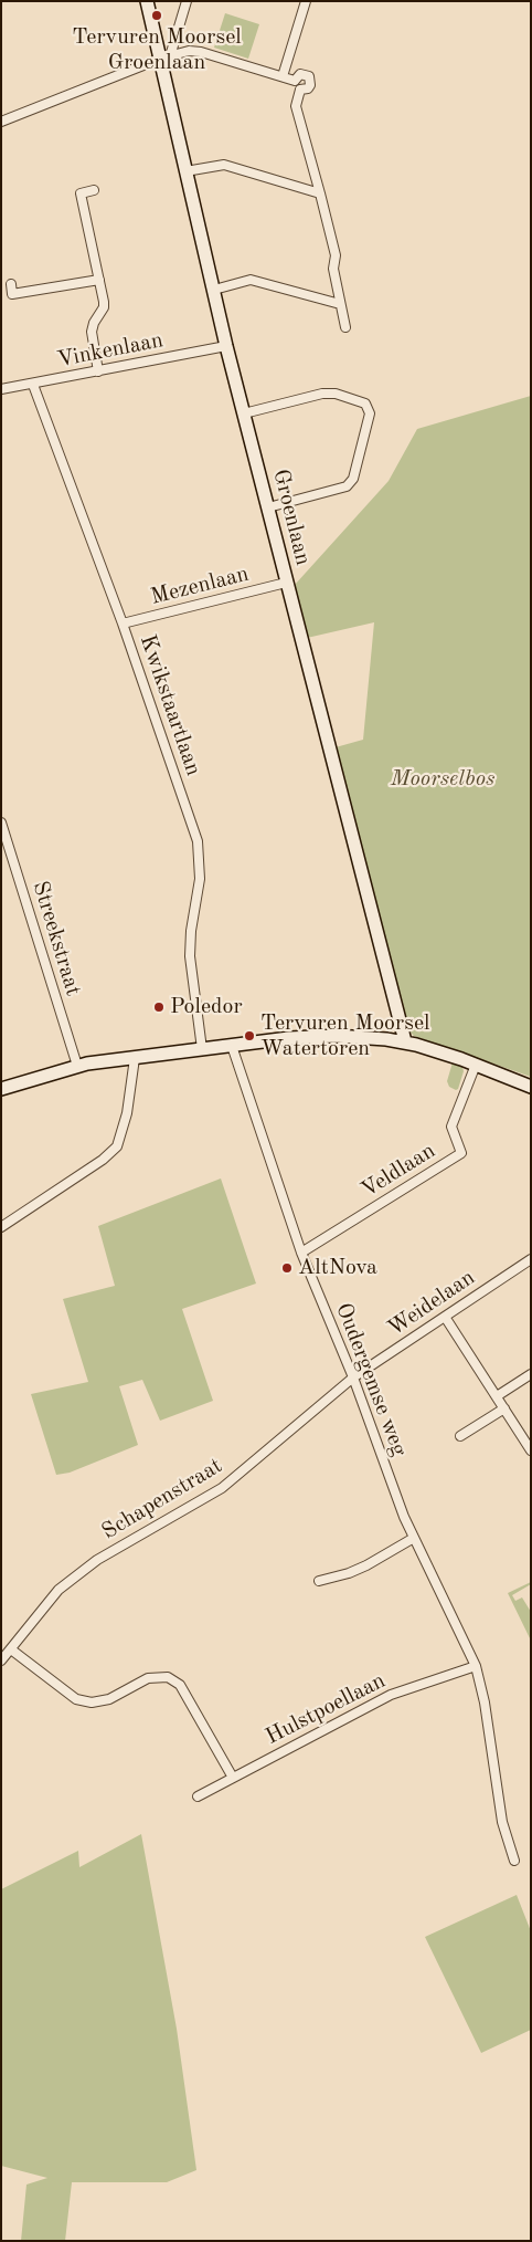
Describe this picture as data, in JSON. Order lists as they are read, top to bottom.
{
  "streets": {
    "street": [
      "Vinkenlaan",
      "Groenlaan",
      "Mezenlaan",
      "Kwikstaartlaan",
      "Streekstraat",
      "Veldlaan",
      "Weidelaan",
      "Oudergemse weg",
      "Schapenstraat",
      "Hulstpoellaan"
    ]
  },
  "crossings": [
    ["Vinkenlaan", "Groenlaan"],
    ["Vinkenlaan", "Kwikstaartlaan"],
    ["Groenlaan", "Mezenlaan"],
    ["Mezenlaan", "Kwikstaartlaan"],
    ["Veldlaan", "Oudergemse weg"],
    ["Weidelaan", "Oudergemse weg"],
    ["Weidelaan", "Schapenstraat"],
    ["Oudergemse weg", "Schapenstraat"],
    ["Oudergemse weg", "Hulstpoellaan"]
  ],
  "parks": ["Moorselbos"],
  "places": [
    "Tervuren Moorsel Groenlaan",
    "Poledor",
    "Tervuren Moorsel Watertoren",
    "AltNova"
  ]
}
